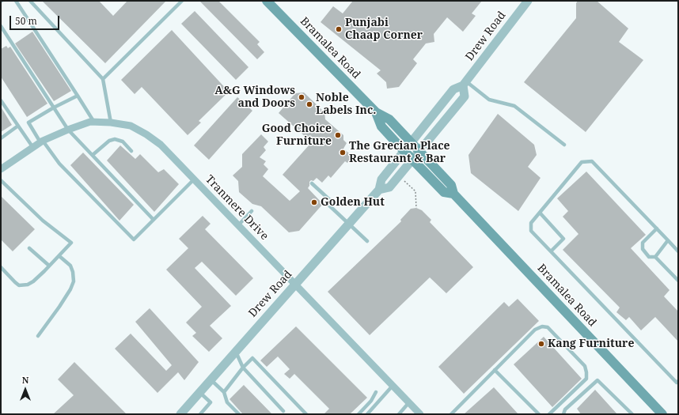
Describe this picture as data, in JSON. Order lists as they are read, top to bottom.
{
  "streets": {
    "main road": ["Bramalea Road"],
    "street": ["Drew Road", "Tranmere Drive"]
  },
  "crossings": [
    ["Drew Road", "Bramalea Road"],
    ["Drew Road", "Tranmere Drive"]
  ],
  "places": [
    "Punjabi Chaap Corner",
    "A&G Windows and Doors",
    "Noble Labels Inc.",
    "Good Choice Furniture",
    "The Grecian Place Restaurant & Bar",
    "Golden Hut",
    "Kang Furniture"
  ],
  "scale_bar": "50 m",
  "north": "top"
}
